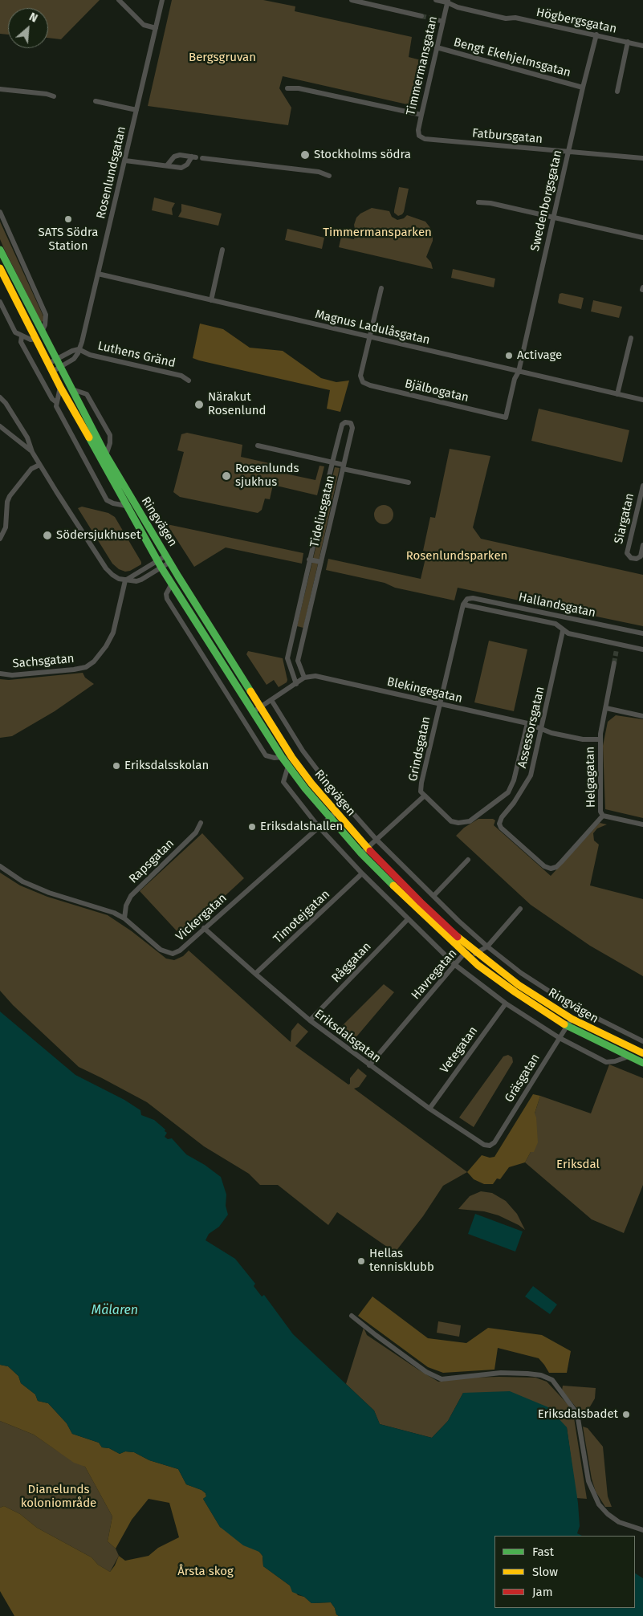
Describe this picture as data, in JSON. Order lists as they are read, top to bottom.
{
  "streets": {
    "main road": ["Ringvägen"],
    "street": [
      "Högbergsgatan",
      "Bengt Ekehjelmsgatan",
      "Timmermansgatan",
      "Fatbursgatan",
      "Rosenlundsgatan",
      "Swedenborgsgatan",
      "Magnus Ladulåsgatan",
      "Luthens Gränd",
      "Bjälbogatan",
      "Tideliusgatan",
      "Siargatan",
      "Hallandsgatan",
      "Sachsgatan",
      "Blekingegatan",
      "Assessorsgatan",
      "Grindsgatan",
      "Helgagatan",
      "Rapsgatan",
      "Timotejgatan",
      "Vickergatan",
      "Råggatan",
      "Havregatan",
      "Eriksdalsgatan",
      "Vetegatan",
      "Gräsgatan"
    ]
  },
  "crossings": [
    ["Högbergsgatan", "Timmermansgatan"],
    ["Högbergsgatan", "Swedenborgsgatan"],
    ["Bengt Ekehjelmsgatan", "Timmermansgatan"],
    ["Bengt Ekehjelmsgatan", "Swedenborgsgatan"],
    ["Timmermansgatan", "Fatbursgatan"],
    ["Fatbursgatan", "Swedenborgsgatan"],
    ["Rosenlundsgatan", "Magnus Ladulåsgatan"],
    ["Rosenlundsgatan", "Luthens Gränd"],
    ["Rosenlundsgatan", "Ringvägen"],
    ["Swedenborgsgatan", "Magnus Ladulåsgatan"],
    ["Swedenborgsgatan", "Bjälbogatan"],
    ["Magnus Ladulåsgatan", "Bjälbogatan"],
    ["Tideliusgatan", "Blekingegatan"],
    ["Ringvägen", "Grindsgatan"],
    ["Ringvägen", "Vickergatan"],
    ["Ringvägen", "Havregatan"],
    ["Ringvägen", "Gräsgatan"],
    ["Hallandsgatan", "Assessorsgatan"],
    ["Hallandsgatan", "Grindsgatan"],
    ["Blekingegatan", "Assessorsgatan"],
    ["Blekingegatan", "Grindsgatan"],
    ["Blekingegatan", "Helgagatan"],
    ["Assessorsgatan", "Grindsgatan"],
    ["Assessorsgatan", "Helgagatan"],
    ["Rapsgatan", "Vickergatan"],
    ["Timotejgatan", "Eriksdalsgatan"],
    ["Vickergatan", "Eriksdalsgatan"],
    ["Råggatan", "Eriksdalsgatan"],
    ["Havregatan", "Eriksdalsgatan"],
    ["Eriksdalsgatan", "Vetegatan"],
    ["Eriksdalsgatan", "Gräsgatan"]
  ],
  "water": ["Mälaren"],
  "parks": [
    "Bergsgruvan",
    "Timmermansparken",
    "Rosenlundsparken",
    "Eriksdal",
    "Dianelunds koloniområde",
    "Årsta skog"
  ],
  "places": [
    "Stockholms södra",
    "SATS Södra Station",
    "Activage",
    "Närakut Rosenlund",
    "Rosenlunds sjukhus",
    "Södersjukhuset",
    "Eriksdalsskolan",
    "Eriksdalshallen",
    "Hellas tennisklubb",
    "Eriksdalsbadet"
  ],
  "legend": ["Fast", "Slow", "Jam"],
  "north": "top right"
}
